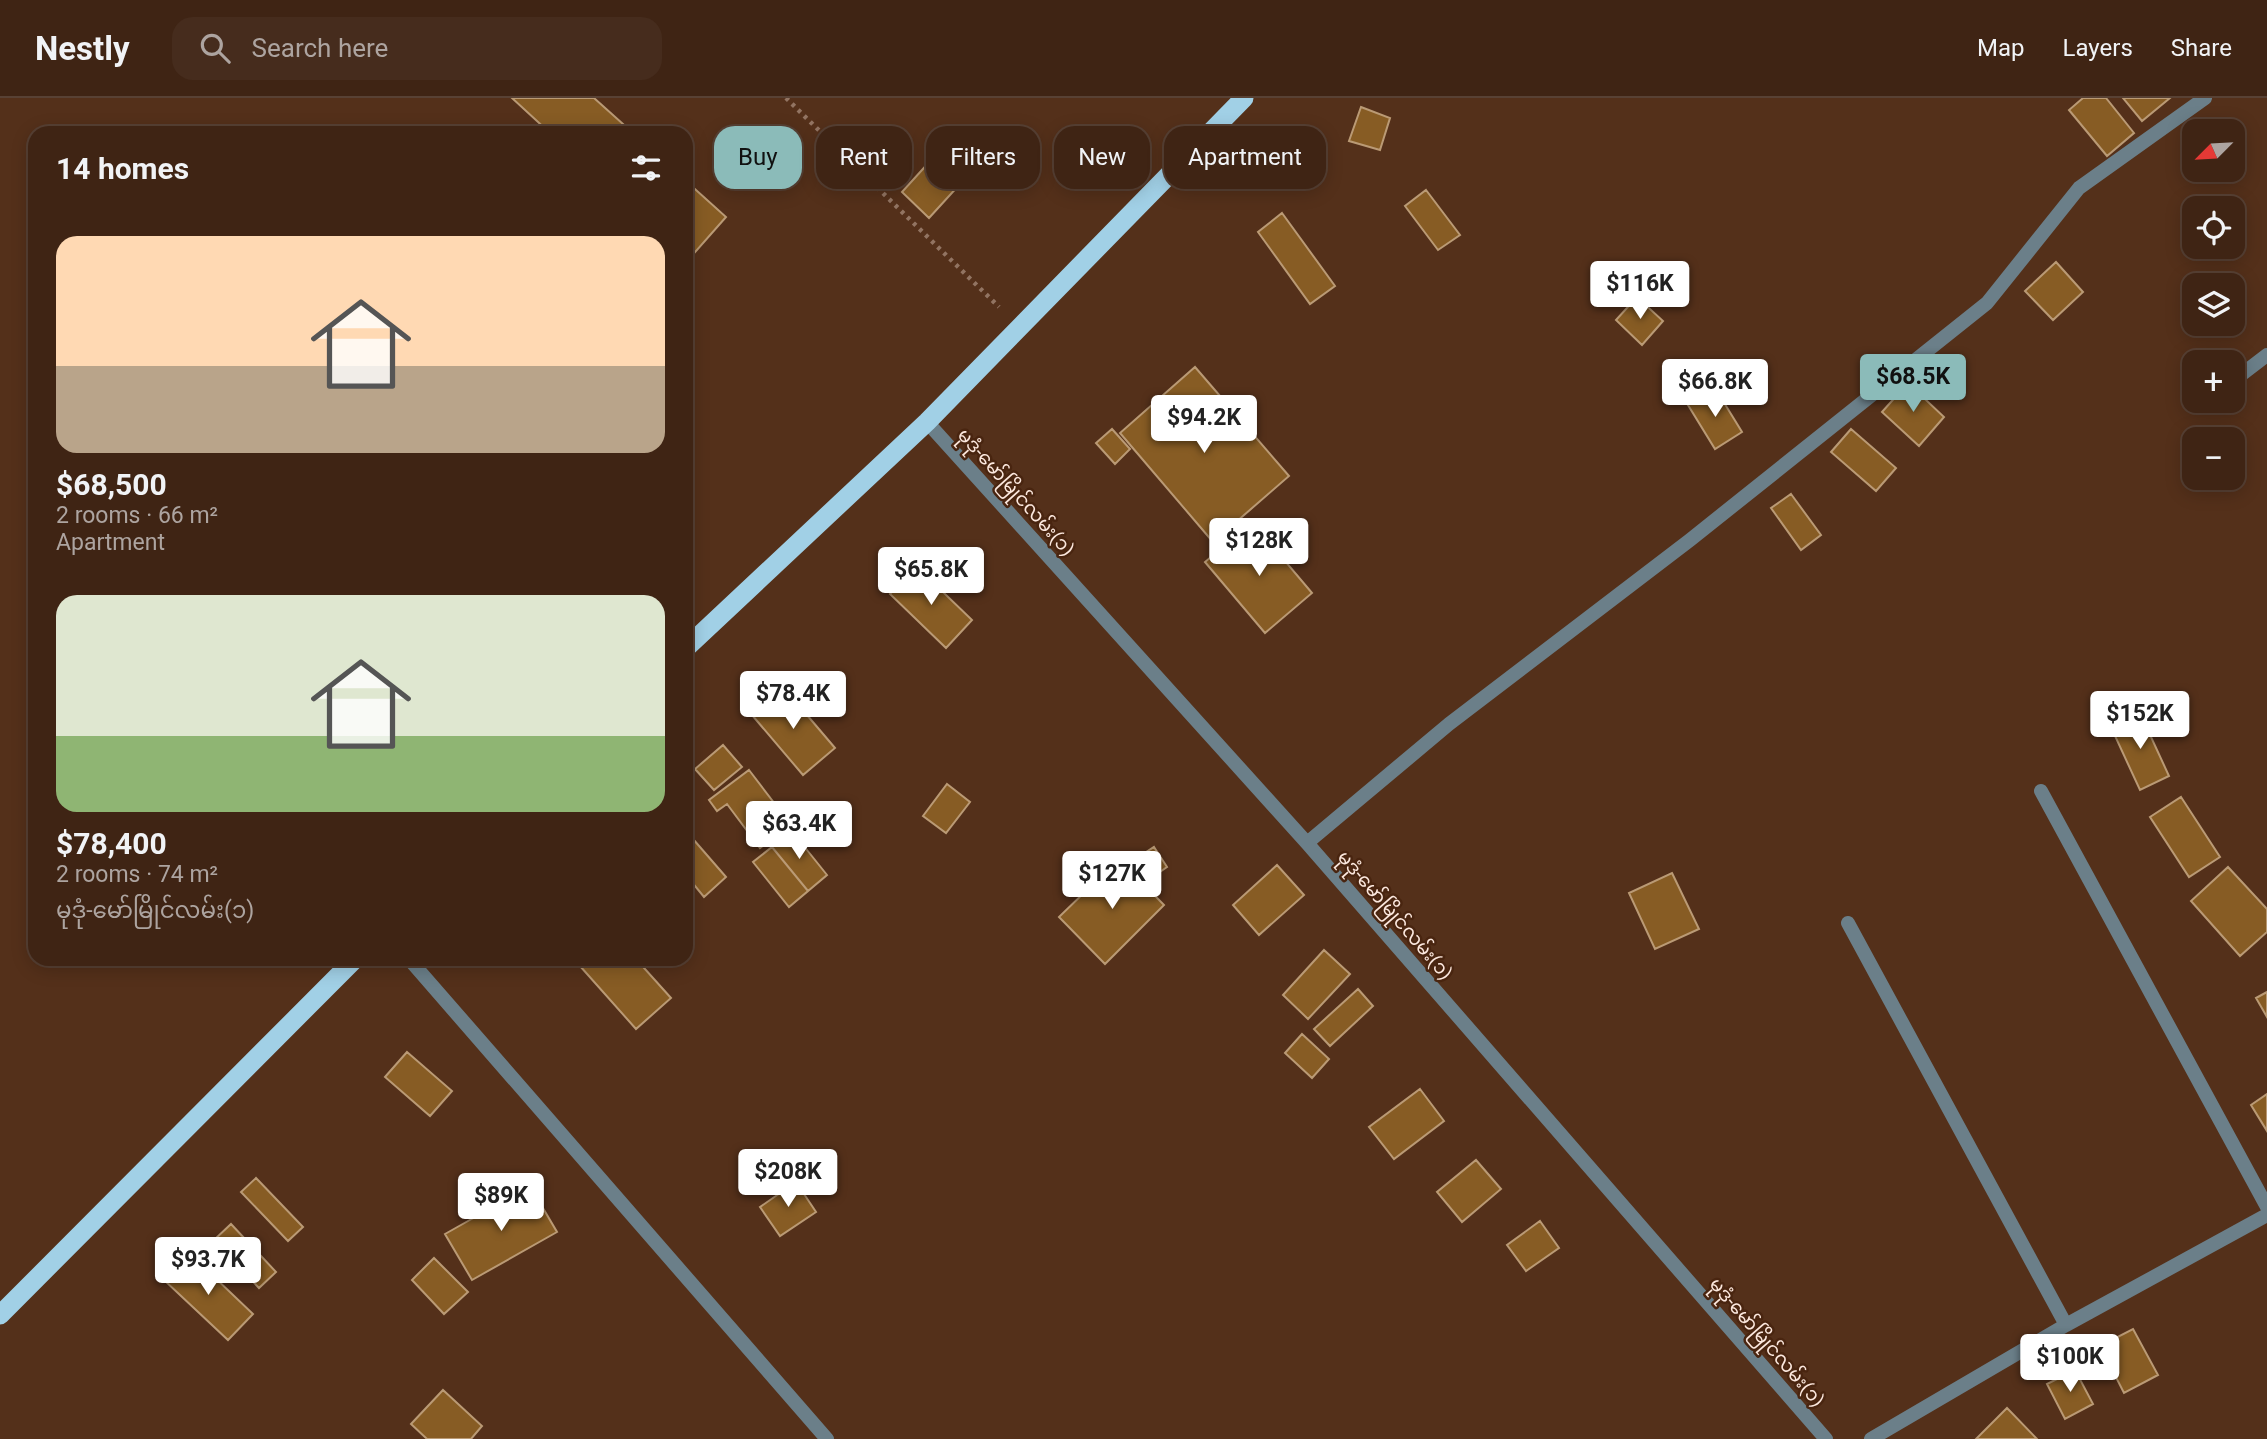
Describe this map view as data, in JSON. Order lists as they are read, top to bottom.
{
  "streets": {
    "street": ["မုဒုံ-မော်မြိုင်လမ်း(၁)"]
  },
  "north": "bottom left",
  "page": {
    "header": "Nestly",
    "search": "Search here",
    "nav": ["Map", "Layers", "Share"],
    "map_buttons": ["+", "−"],
    "chip": [
      "Buy",
      "Rent",
      "Filters",
      "New",
      "Apartment"
    ],
    "heading": "14 homes",
    "list": [
      {
        "name": "$68,500",
        "note": "2 rooms · 66 m² · Apartment"
      },
      {
        "name": "$78,400",
        "note": "2 rooms · 74 m² · မုဒုံ-မော်မြိုင်လမ်း(၁)"
      }
    ],
    "price": [
      "$116K",
      "$68.5K",
      "$66.8K",
      "$94.2K",
      "$128K",
      "$65.8K",
      "$78.4K",
      "$152K",
      "$63.4K",
      "$127K",
      "$208K",
      "$89K",
      "$93.7K",
      "$100K"
    ]
  }
}
